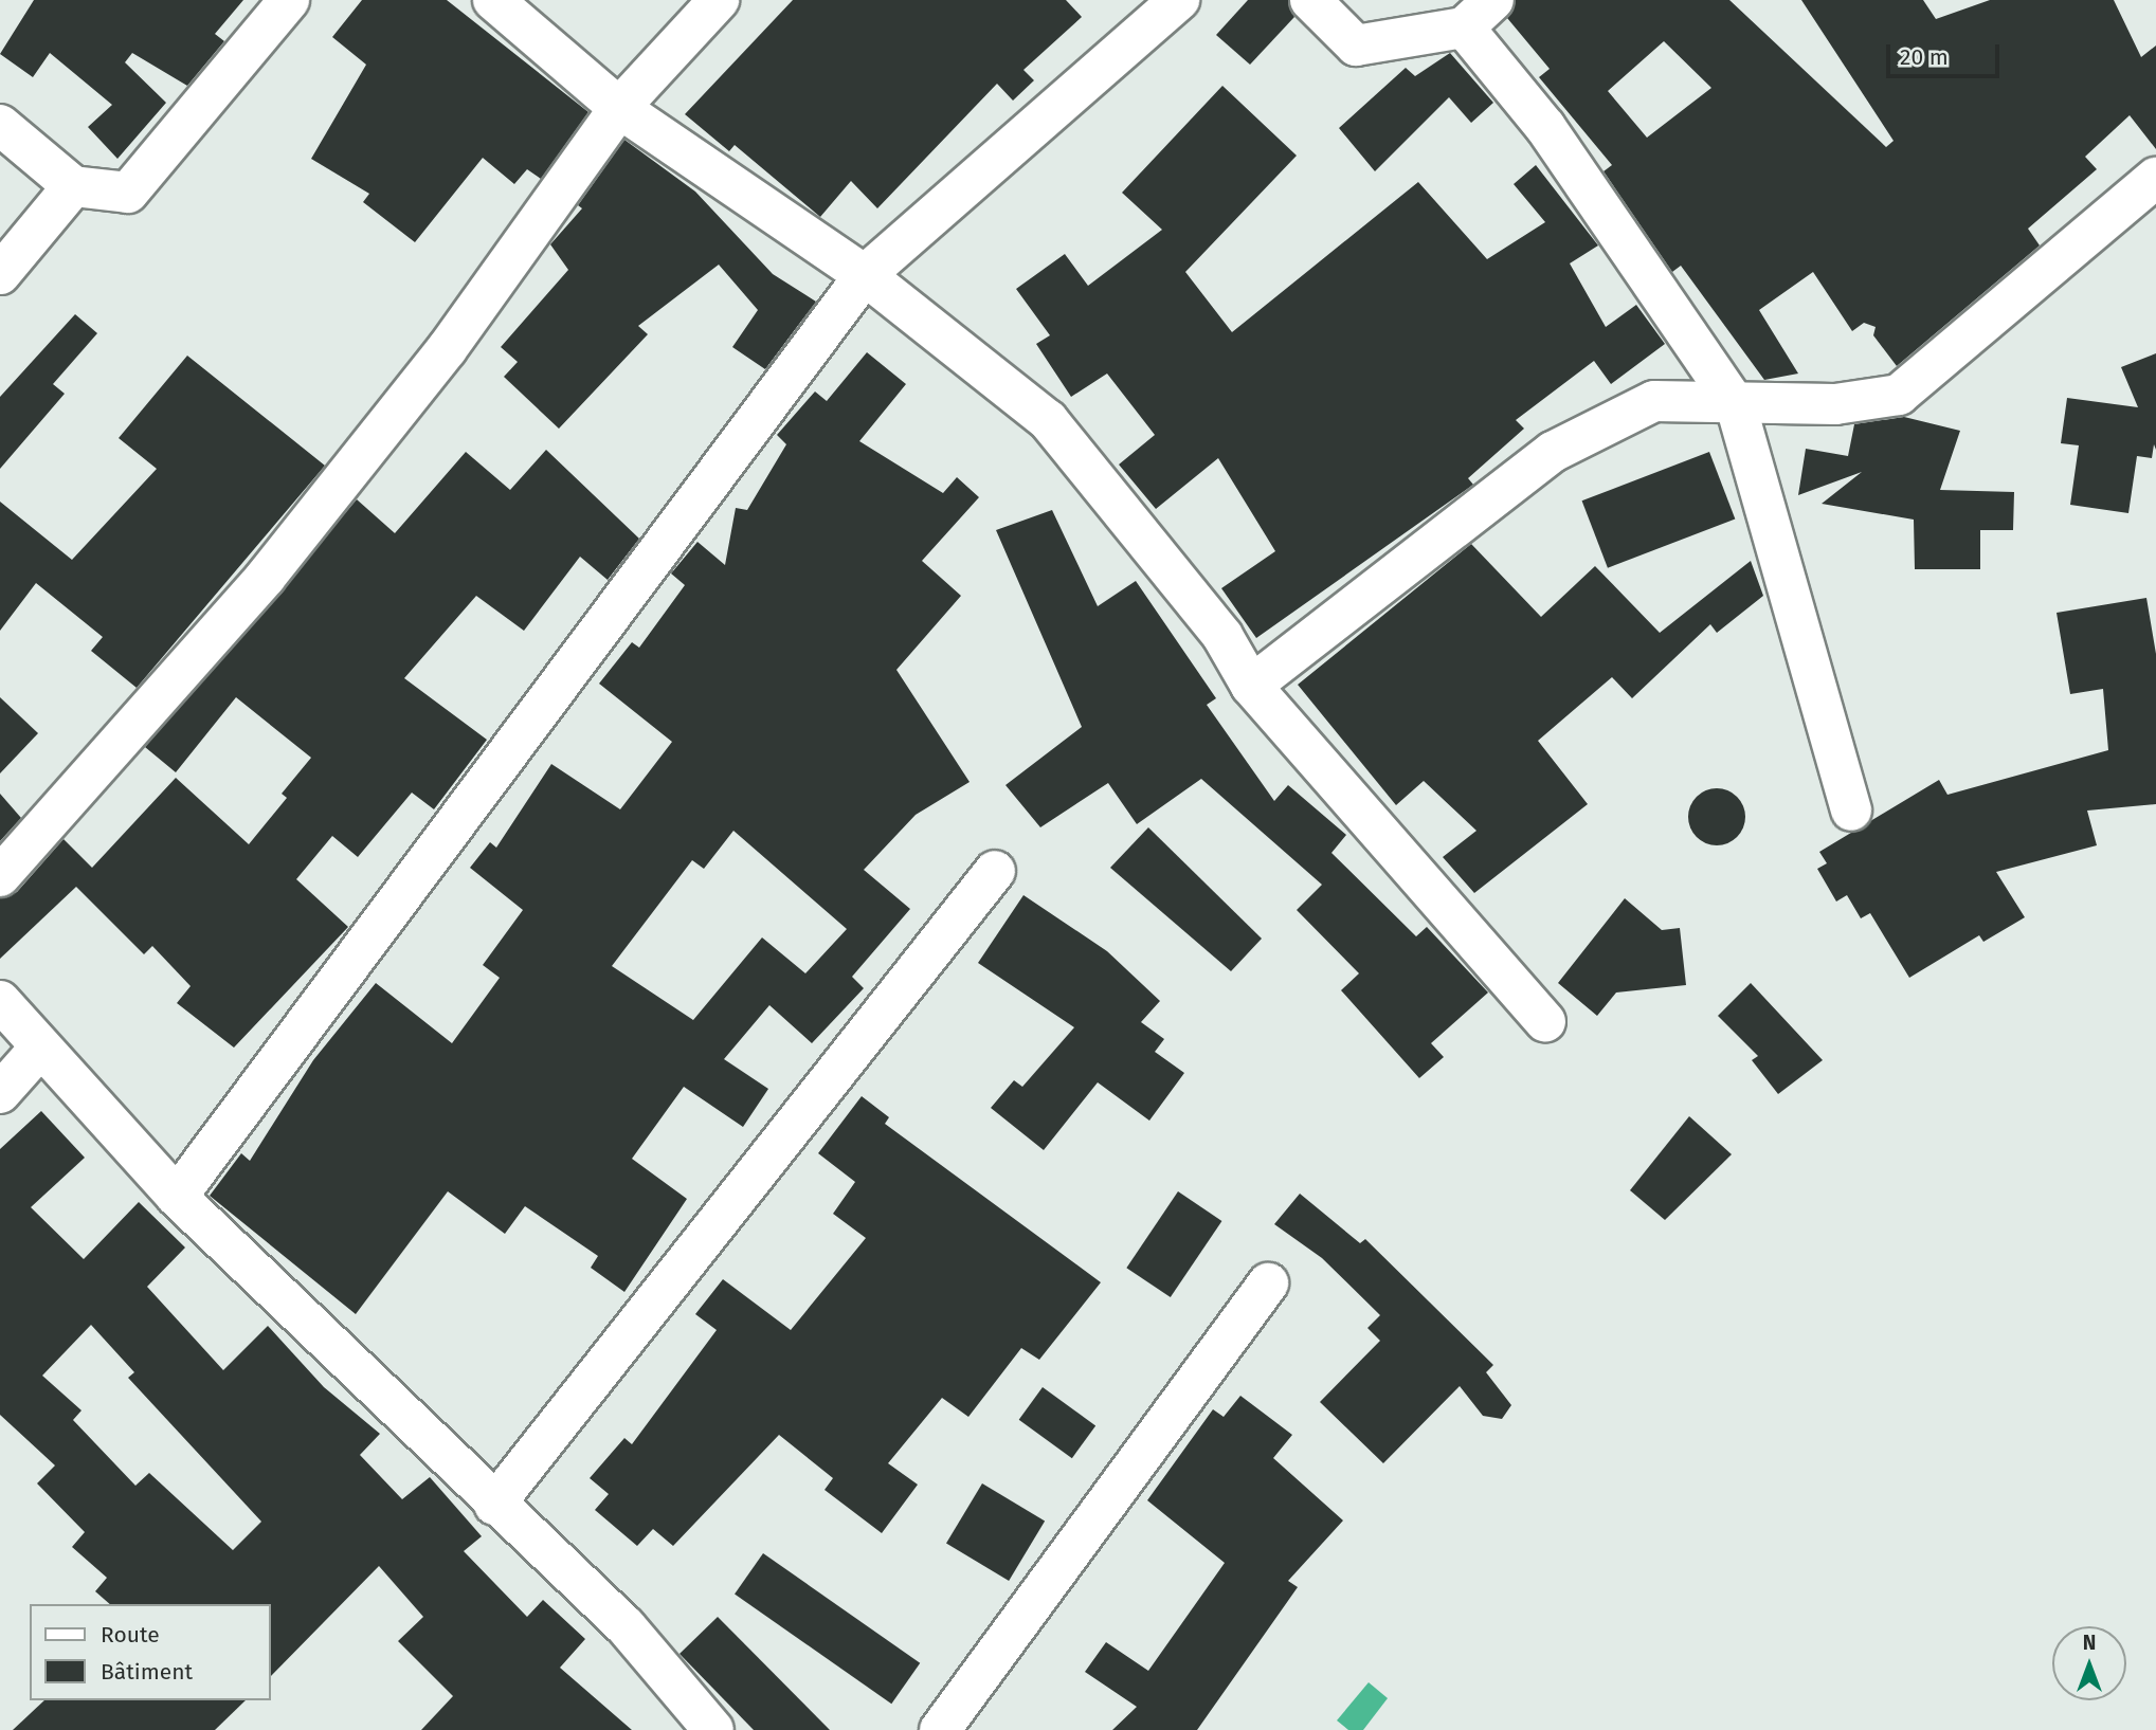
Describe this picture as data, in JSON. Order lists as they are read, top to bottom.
{
  "legend": ["Route", "Bâtiment"],
  "scale_bar": "20 m",
  "north": "top"
}
